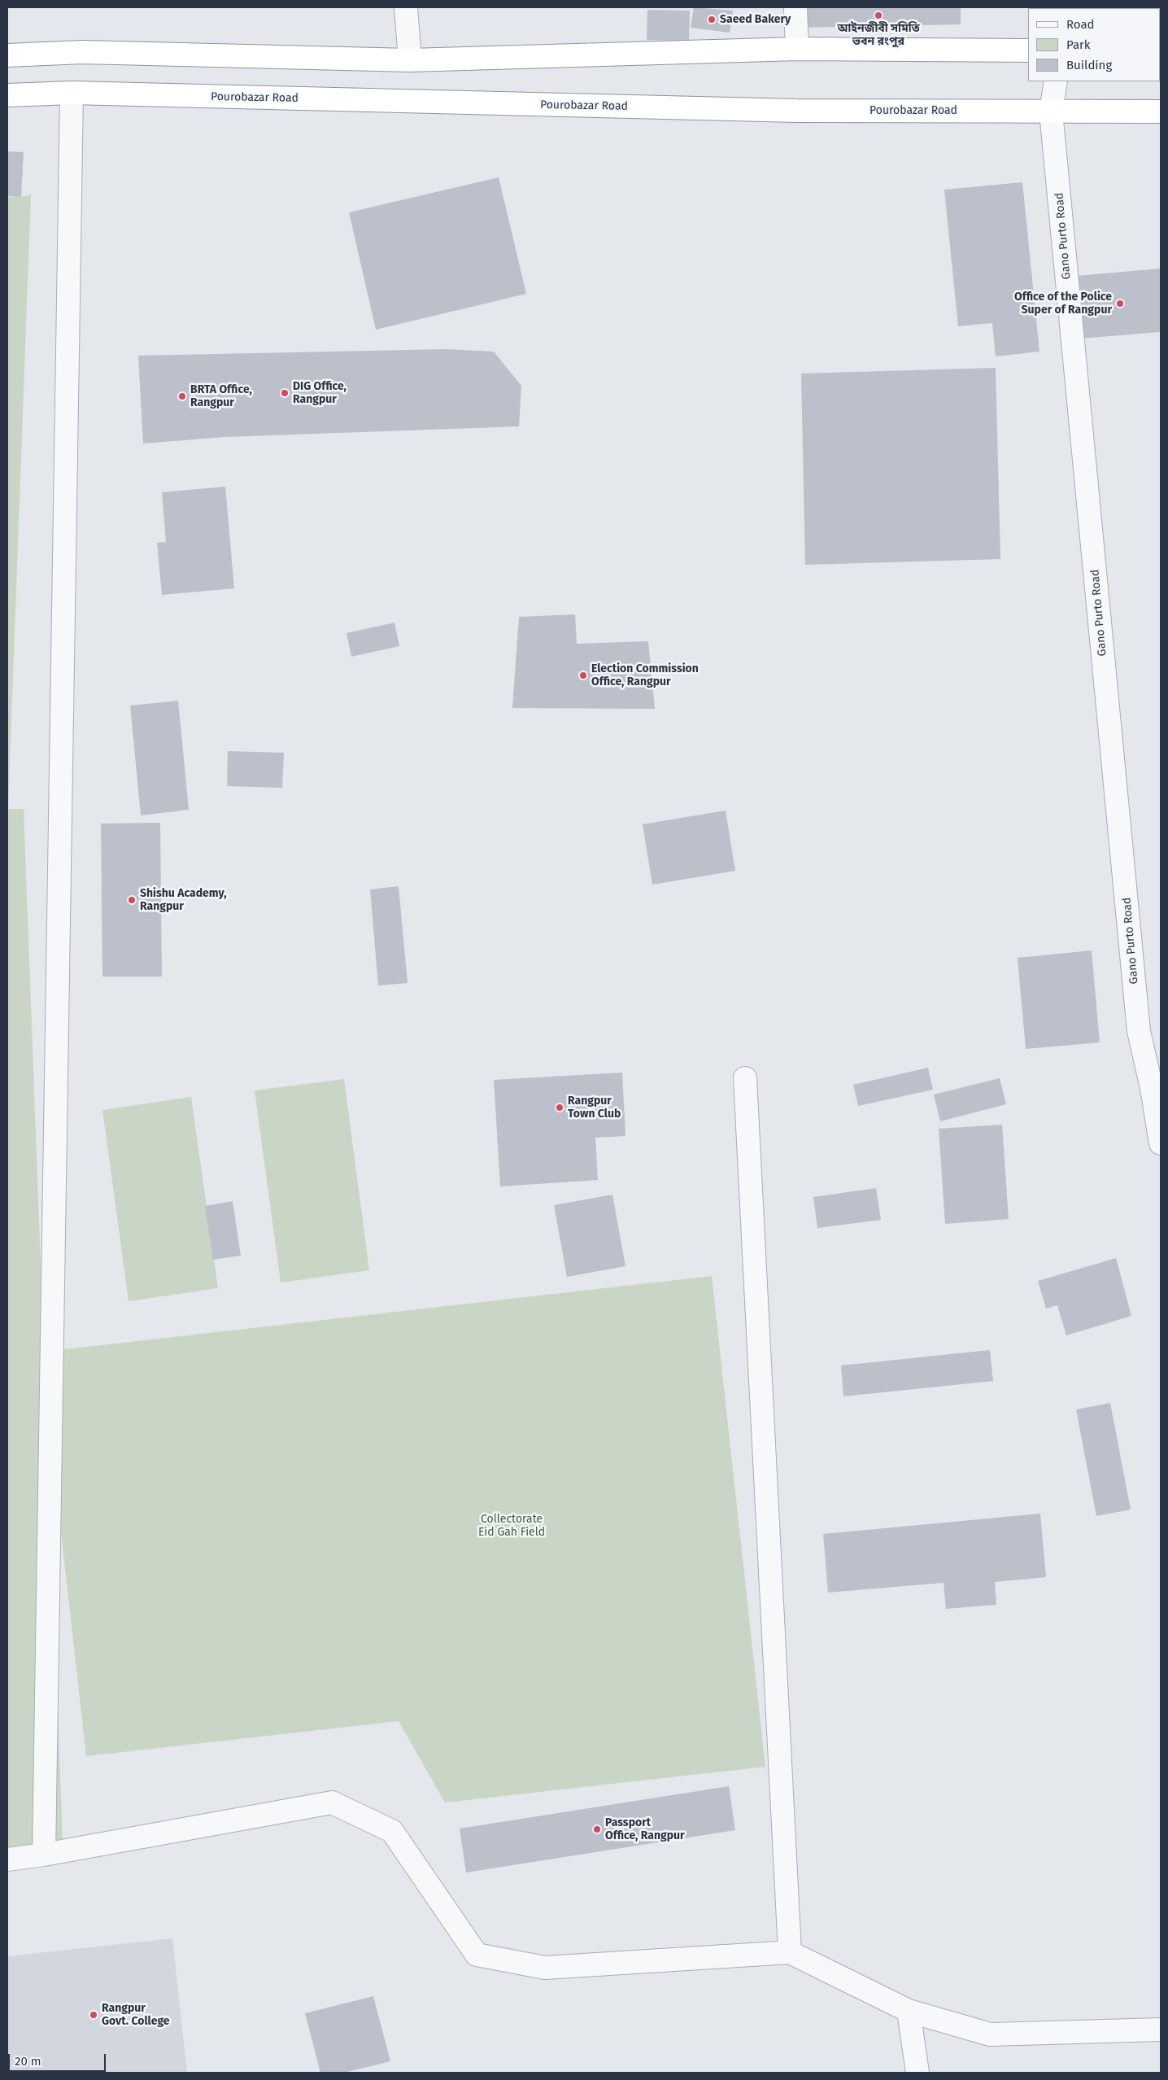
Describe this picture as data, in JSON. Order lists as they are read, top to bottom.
{
  "streets": {
    "highway": ["Pourobazar Road"],
    "street": ["Gano Purto Road"]
  },
  "crossings": [
    ["Pourobazar Road", "Gano Purto Road"]
  ],
  "parks": ["Collectorate Eid Gah Field"],
  "places": [
    "আইনজীবী সমিতি ভবন রংপুর",
    "Saeed Bakery",
    "Office of the Police Super of Rangpur",
    "DIG Office, Rangpur",
    "BRTA Office, Rangpur",
    "Election Commission Office, Rangpur",
    "Shishu Academy, Rangpur",
    "Rangpur Town Club",
    "Passport Office, Rangpur",
    "Rangpur Govt. College"
  ],
  "legend": ["Road", "Park", "Building"],
  "scale_bar": "20 m"
}
